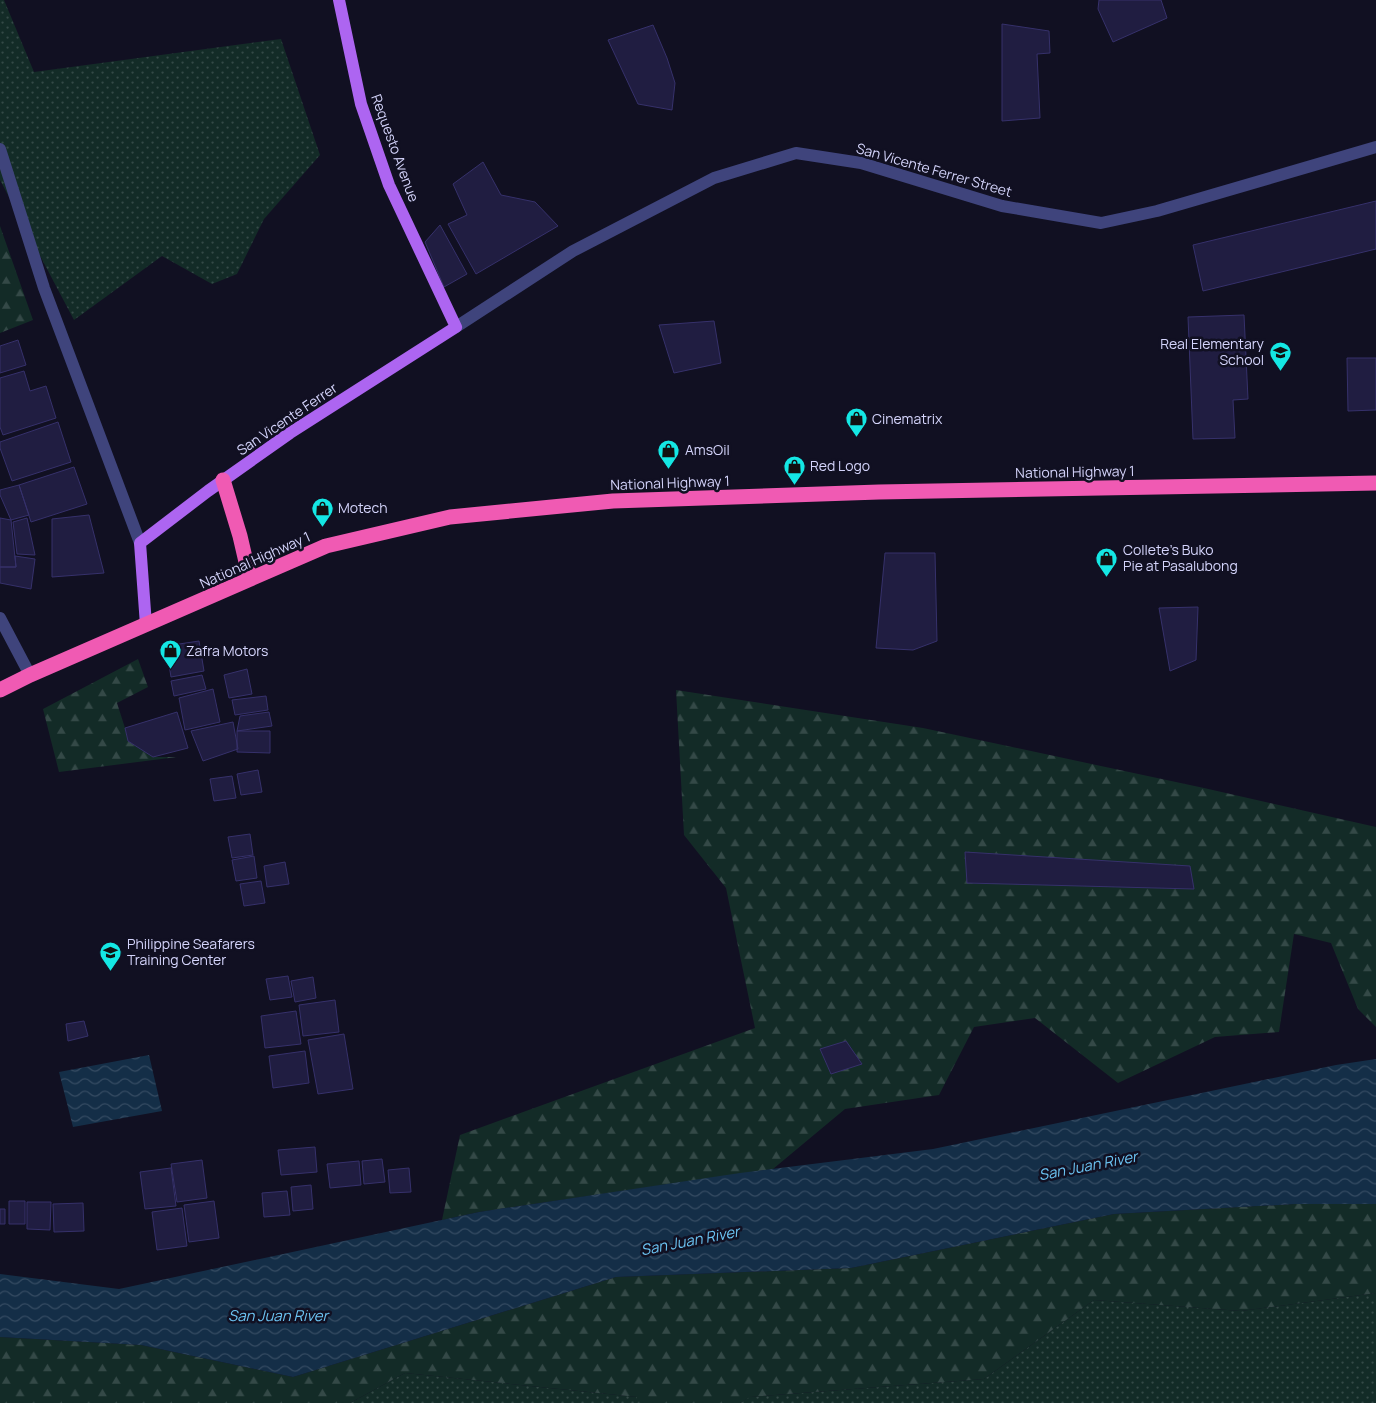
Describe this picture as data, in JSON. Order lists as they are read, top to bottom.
{
  "streets": {
    "highway": ["National Highway 1"],
    "main road": ["Requesto Avenue", "San Vicente Ferrer"],
    "street": ["San Vicente Ferrer Street"]
  },
  "crossings": [
    ["Requesto Avenue", "San Vicente Ferrer Street"],
    ["Requesto Avenue", "San Vicente Ferrer"],
    ["San Vicente Ferrer Street", "San Vicente Ferrer"]
  ],
  "water": ["San Juan River"],
  "places": {
    "school or university": ["Real Elementary School", "Philippine Seafarers Training Center"],
    "shop": [
      "Cinematrix",
      "AmsOil",
      "Red Logo",
      "Motech",
      "Collete's Buko Pie at Pasalubong",
      "Zafra Motors"
    ]
  }
}
